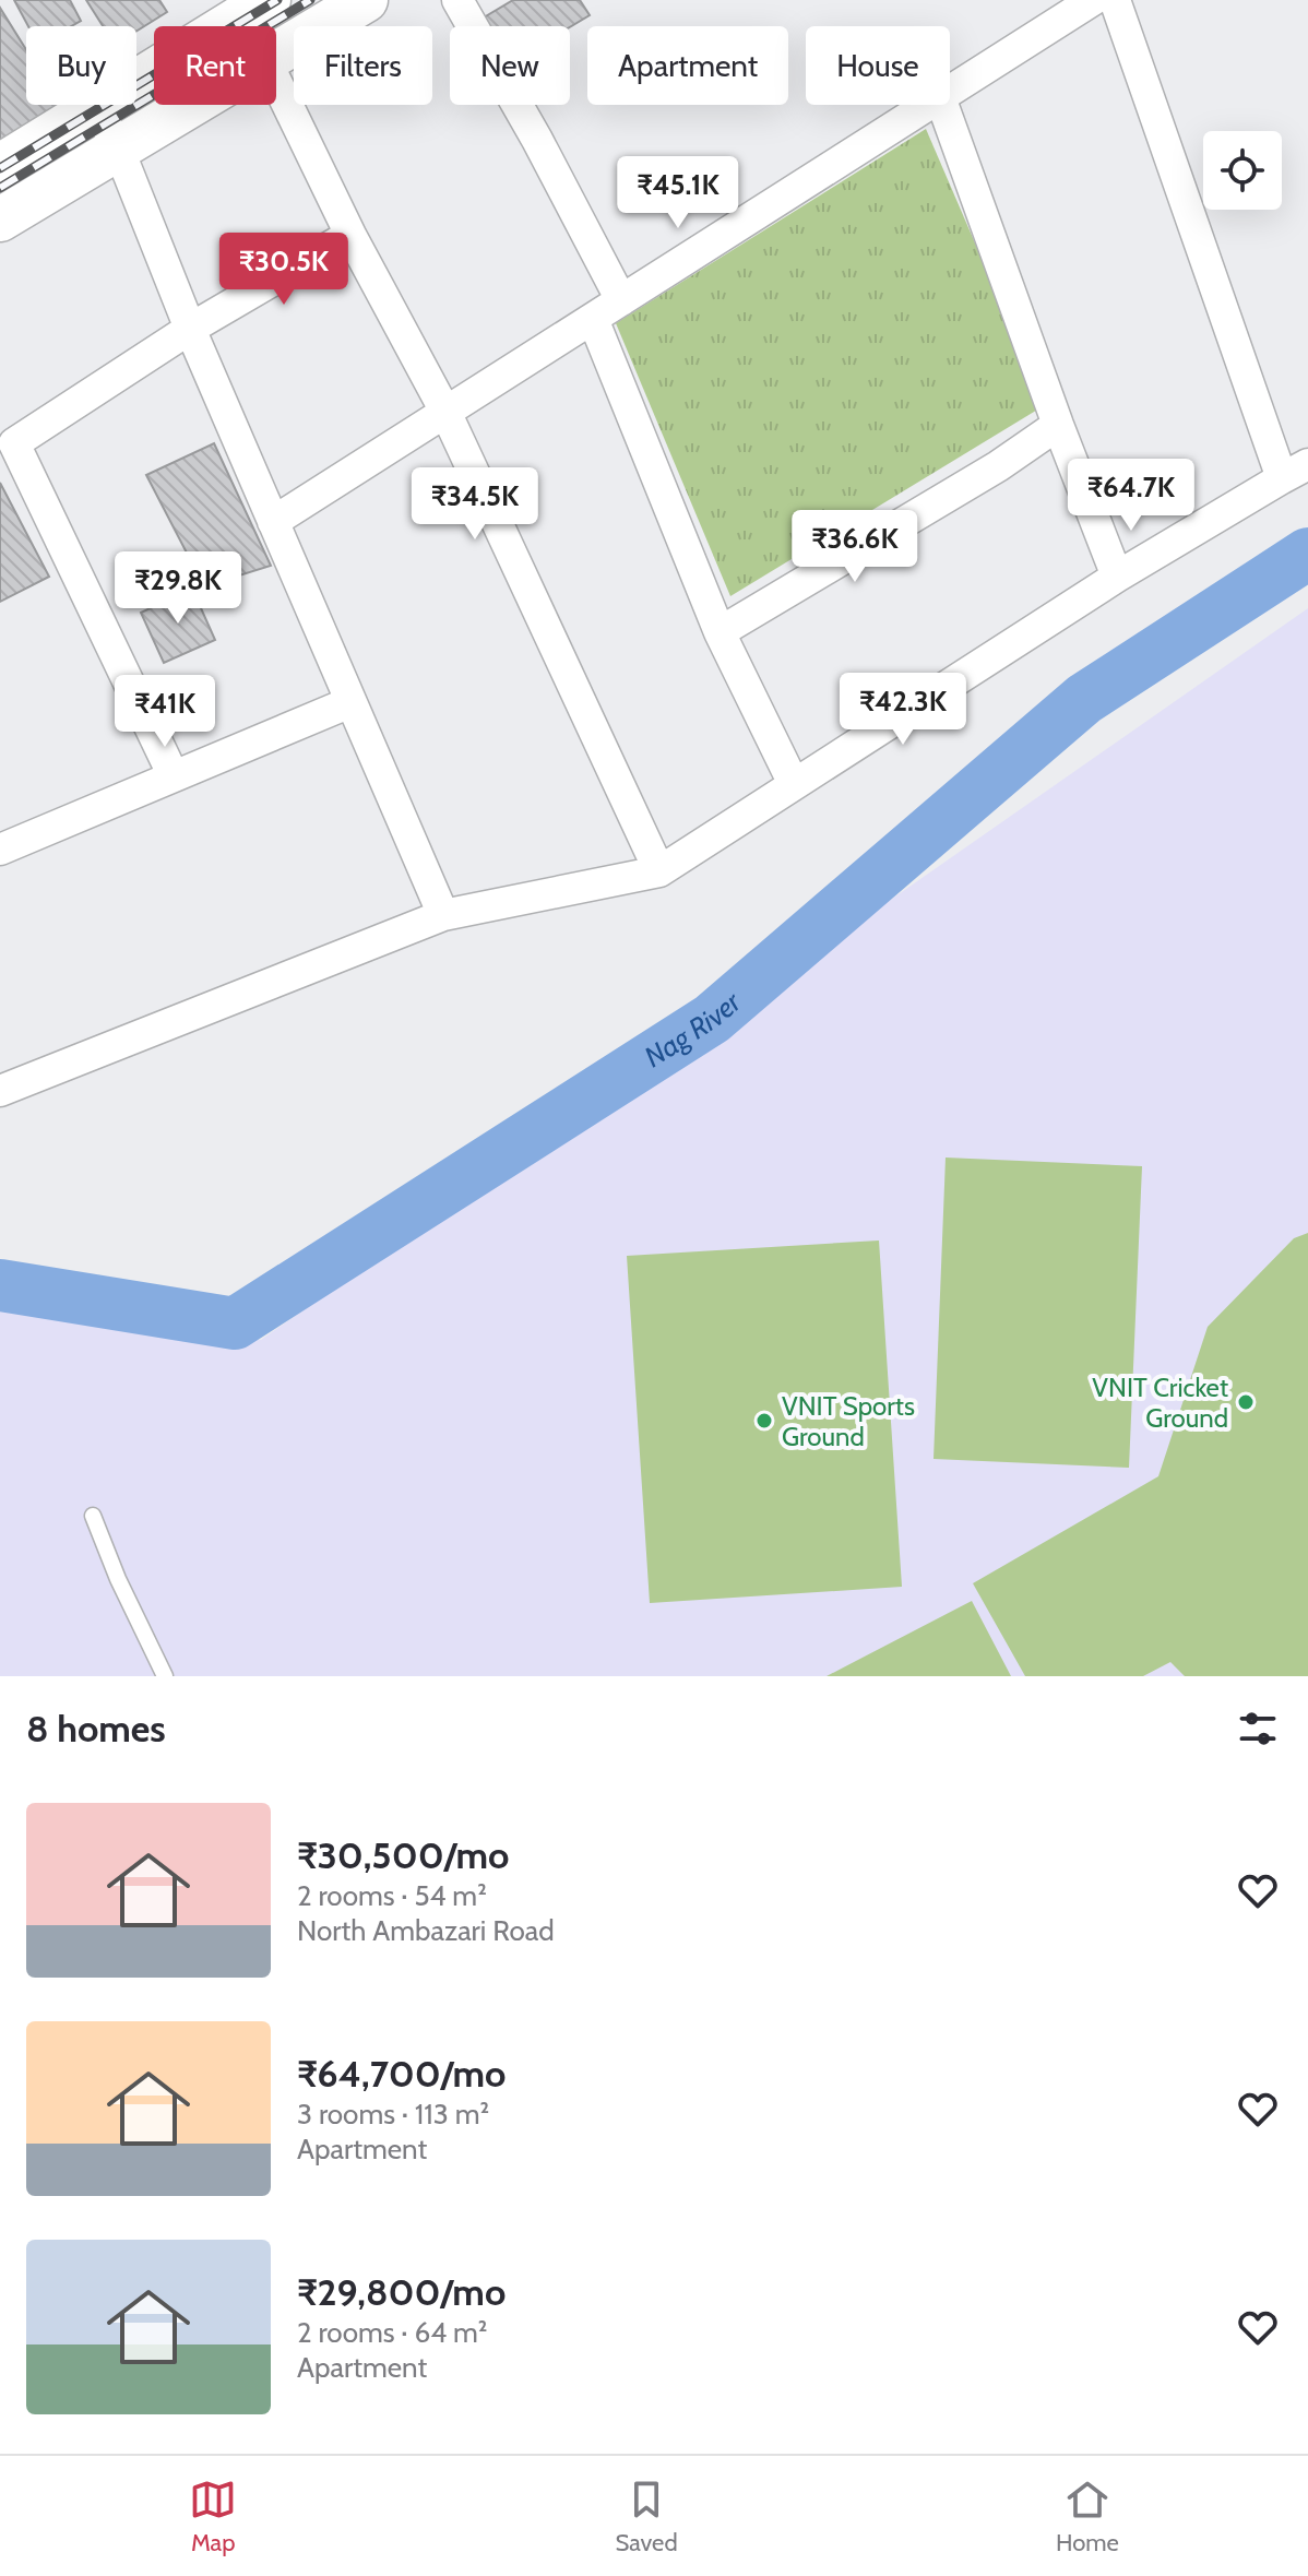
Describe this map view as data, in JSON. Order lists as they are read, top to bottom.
{
  "water": ["Nag River"],
  "places": ["VNIT Cricket Ground", "VNIT Sports Ground"],
  "page": {
    "chip": [
      "Buy",
      "Rent",
      "Filters",
      "New",
      "Apartment",
      "House"
    ],
    "price": [
      "₹45.1K",
      "₹30.5K",
      "₹64.7K",
      "₹34.5K",
      "₹36.6K",
      "₹29.8K",
      "₹42.3K",
      "₹41K"
    ],
    "heading": "8 homes",
    "list": [
      {
        "name": "₹30,500/mo",
        "note": "2 rooms · 54 m² · North Ambazari Road"
      },
      {
        "name": "₹64,700/mo",
        "note": "3 rooms · 113 m² · Apartment"
      },
      {
        "name": "₹29,800/mo",
        "note": "2 rooms · 64 m² · Apartment"
      }
    ],
    "tabs": ["Map", "Saved", "Home"]
  }
}
